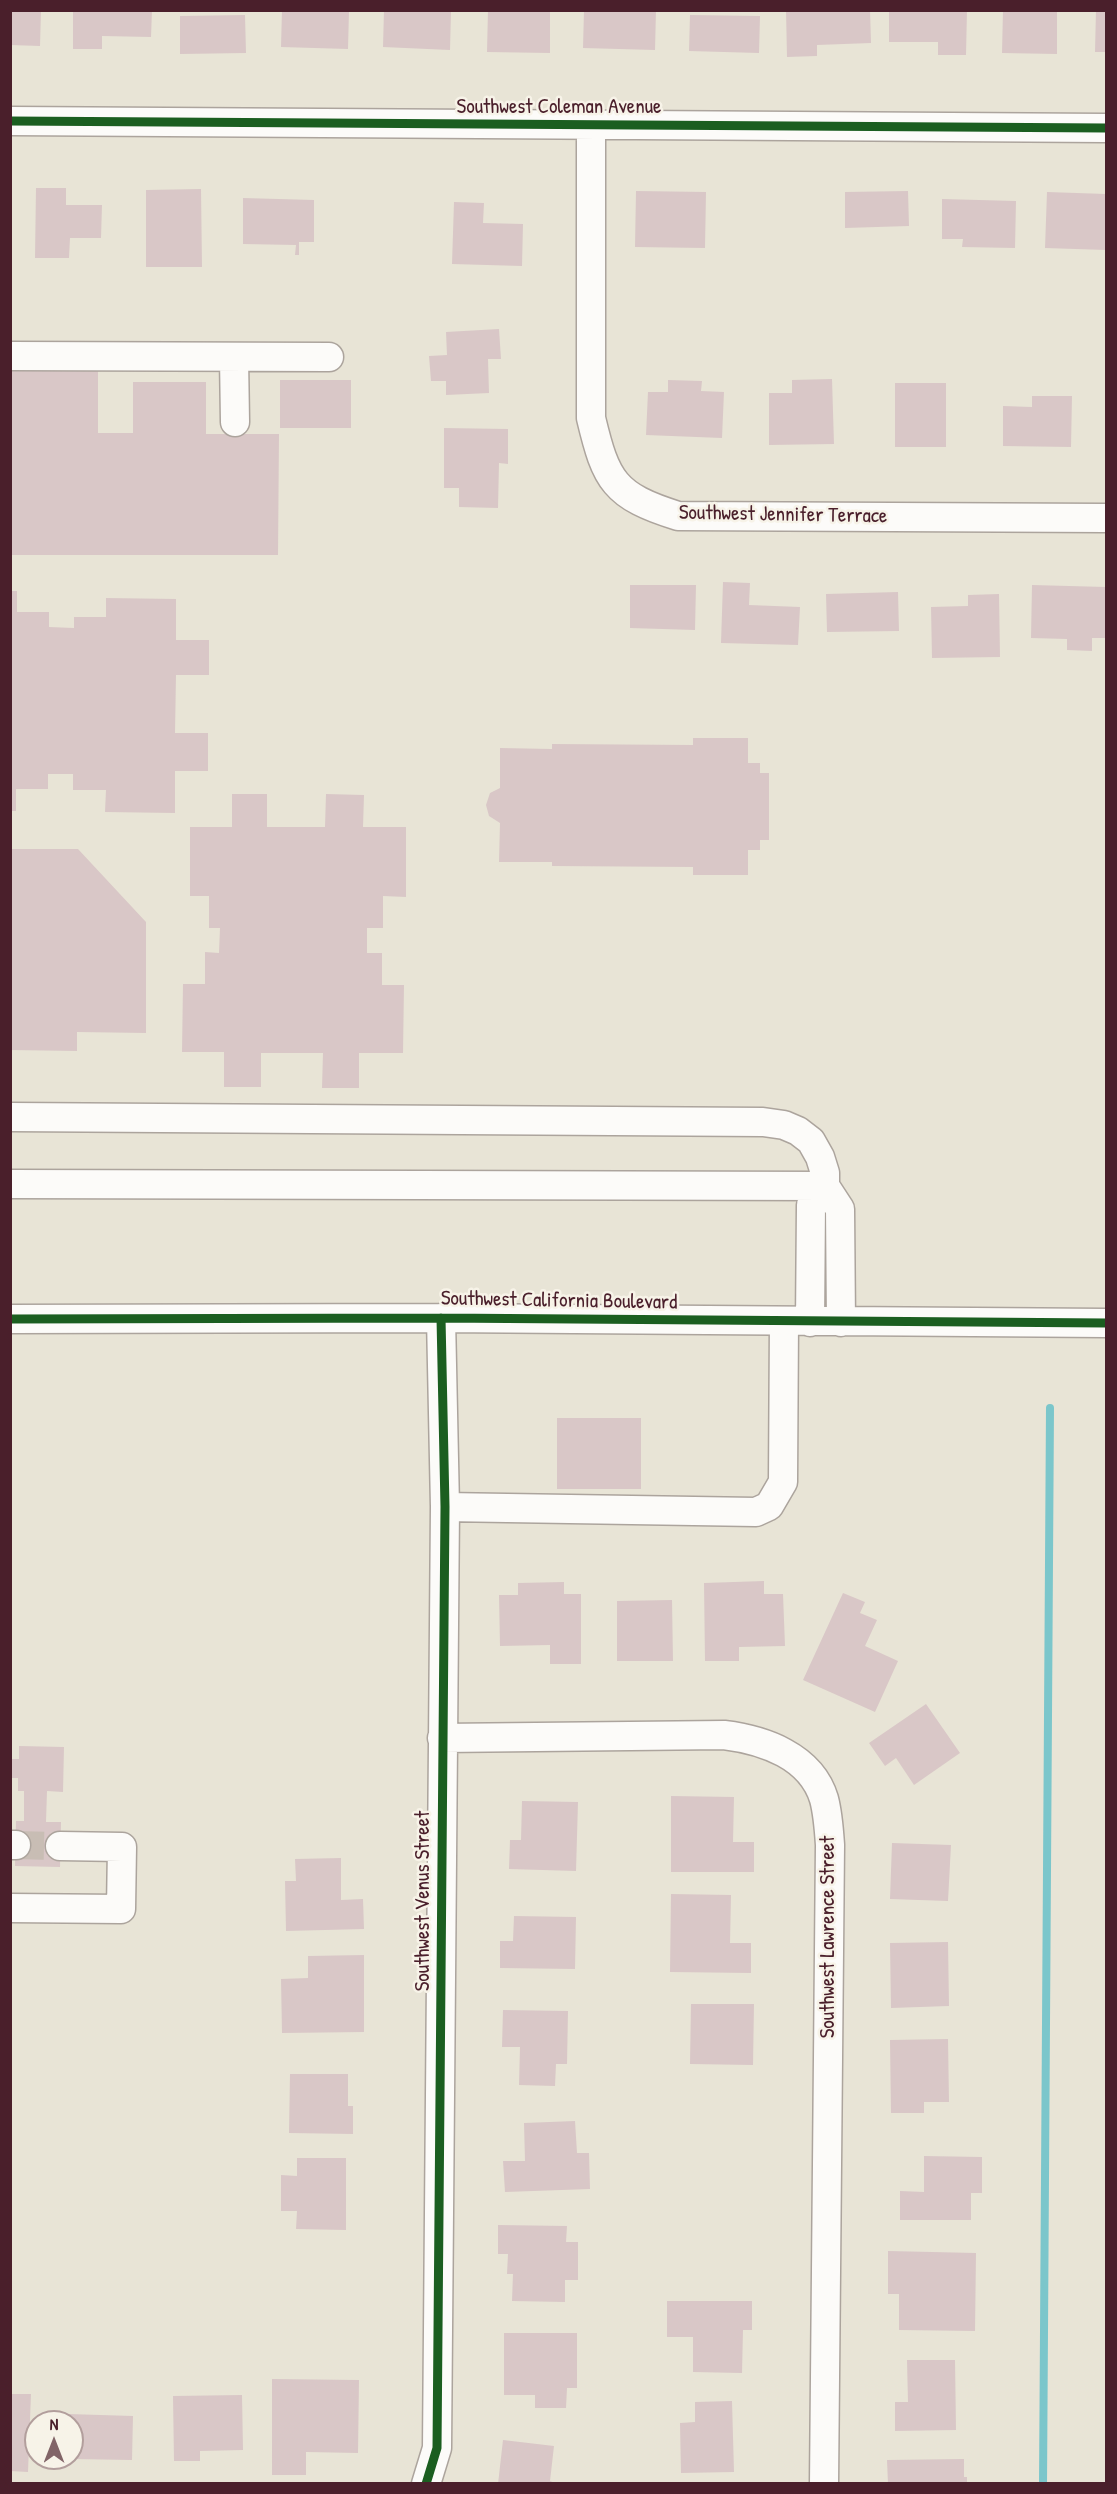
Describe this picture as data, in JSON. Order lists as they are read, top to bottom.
{
  "streets": {
    "street": [
      "Southwest Coleman Avenue",
      "Southwest Jennifer Terrace",
      "Southwest California Boulevard",
      "Southwest Venus Street",
      "Southwest Lawrence Street"
    ]
  },
  "crossings": [
    ["Southwest Coleman Avenue", "Southwest Jennifer Terrace"],
    ["Southwest California Boulevard", "Southwest Venus Street"],
    ["Southwest Venus Street", "Southwest Lawrence Street"]
  ],
  "north": "top"
}
